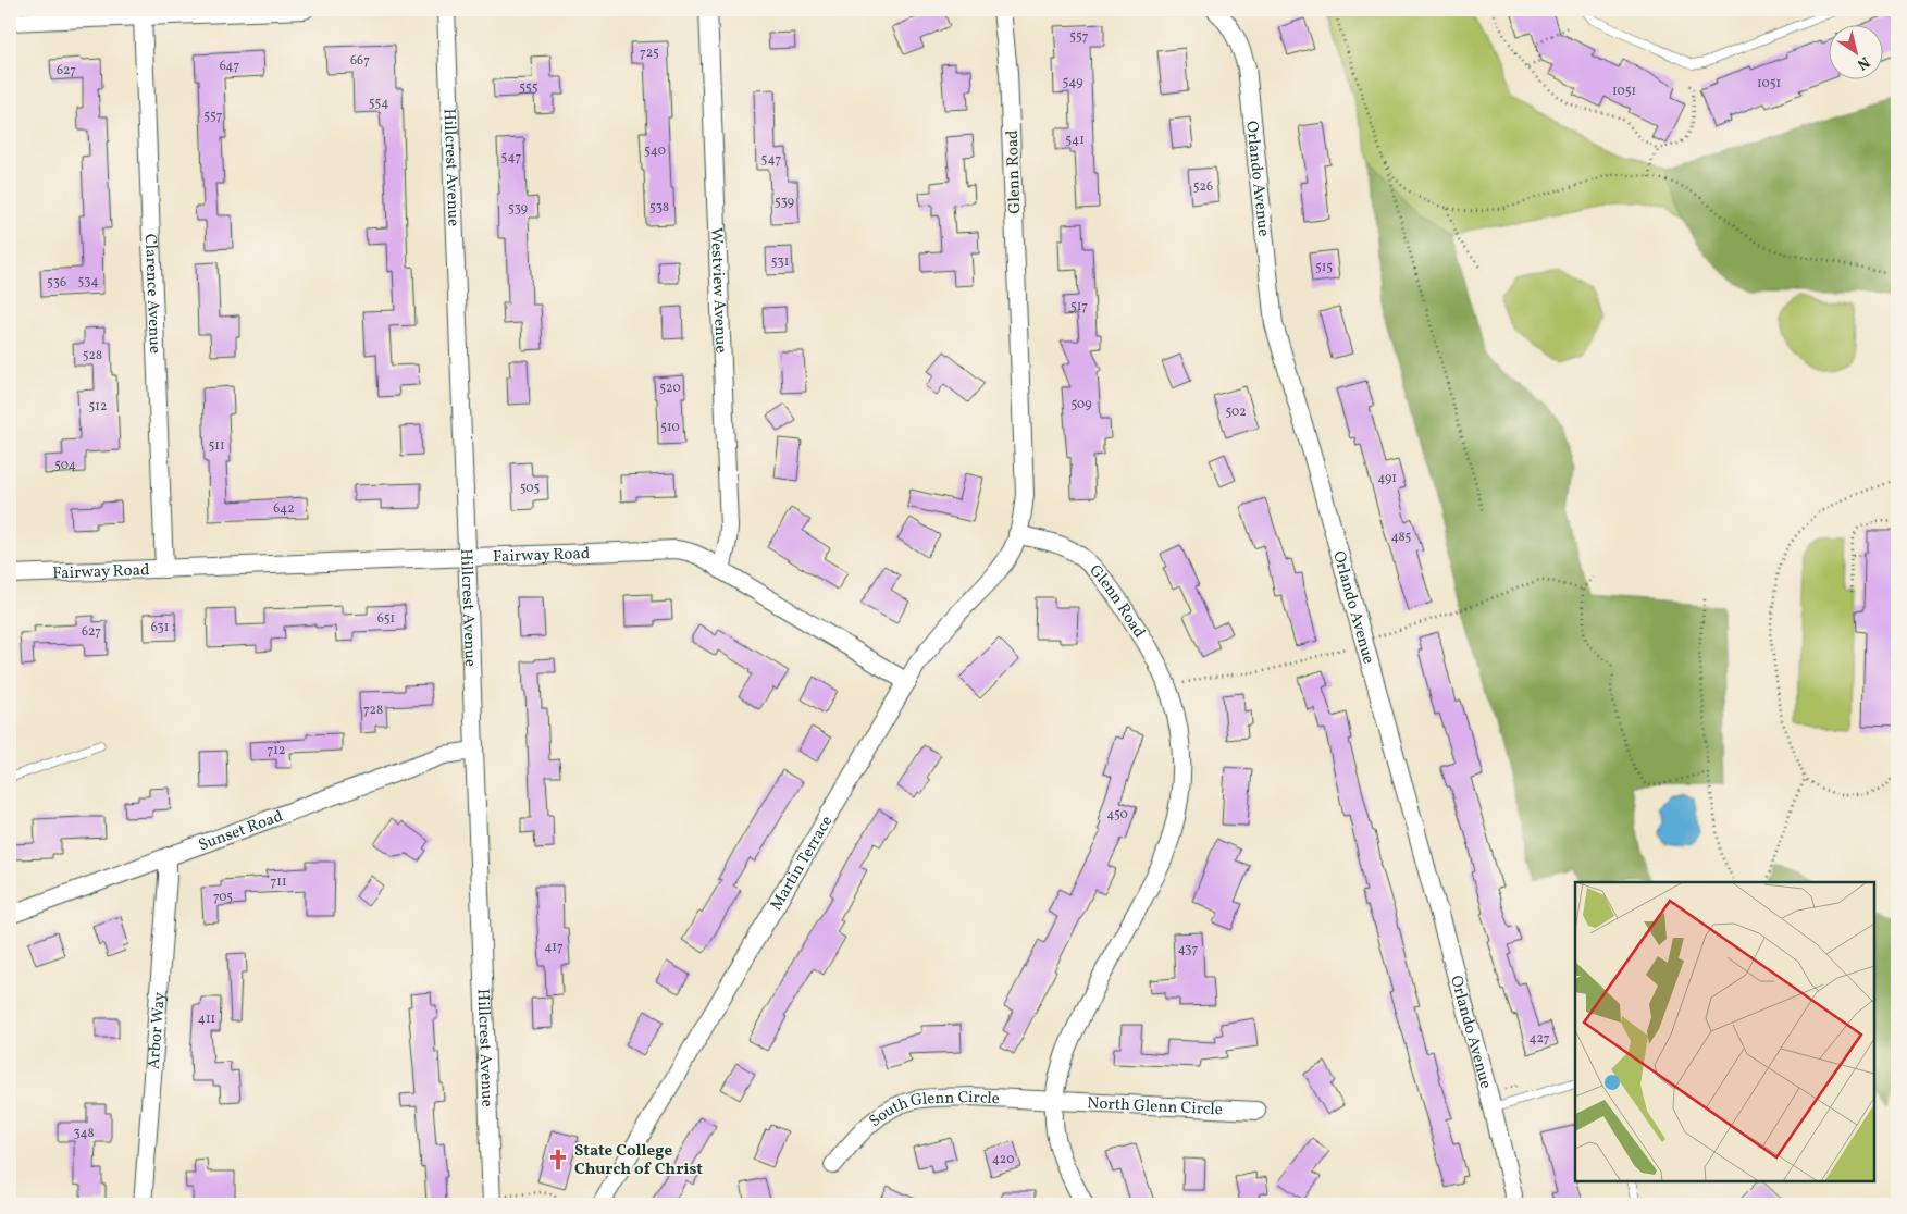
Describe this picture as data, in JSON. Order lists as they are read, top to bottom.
{
  "streets": {
    "street": [
      "Hillcrest Avenue",
      "Glenn Road",
      "Orlando Avenue",
      "Westview Avenue",
      "Clarence Avenue",
      "Fairway Road",
      "Sunset Road",
      "Martin Terrace",
      "Arbor Way",
      "North Glenn Circle",
      "South Glenn Circle"
    ]
  },
  "crossings": [
    ["Hillcrest Avenue", "Fairway Road"],
    ["Hillcrest Avenue", "Sunset Road"],
    ["Glenn Road", "Martin Terrace"],
    ["Glenn Road", "North Glenn Circle"],
    ["Glenn Road", "South Glenn Circle"],
    ["Westview Avenue", "Fairway Road"],
    ["Clarence Avenue", "Fairway Road"],
    ["Fairway Road", "Martin Terrace"],
    ["Sunset Road", "Arbor Way"],
    ["North Glenn Circle", "South Glenn Circle"]
  ],
  "places": {
    "church": ["State College Church of Christ"]
  },
  "house_numbers": [
    "557",
    "725",
    "667",
    "647",
    "627",
    "549",
    "1051",
    "555",
    "1051",
    "554",
    "557",
    "541",
    "540",
    "547",
    "547",
    "526",
    "539",
    "538",
    "539",
    "531",
    "515",
    "534",
    "536",
    "517",
    "528",
    "520",
    "509",
    "512",
    "502",
    "510",
    "511",
    "504",
    "491",
    "505",
    "642",
    "485",
    "651",
    "631",
    "627",
    "728",
    "712",
    "450",
    "711",
    "705",
    "417",
    "437",
    "411",
    "427",
    "348",
    "420"
  ],
  "north": "bottom right"
}
